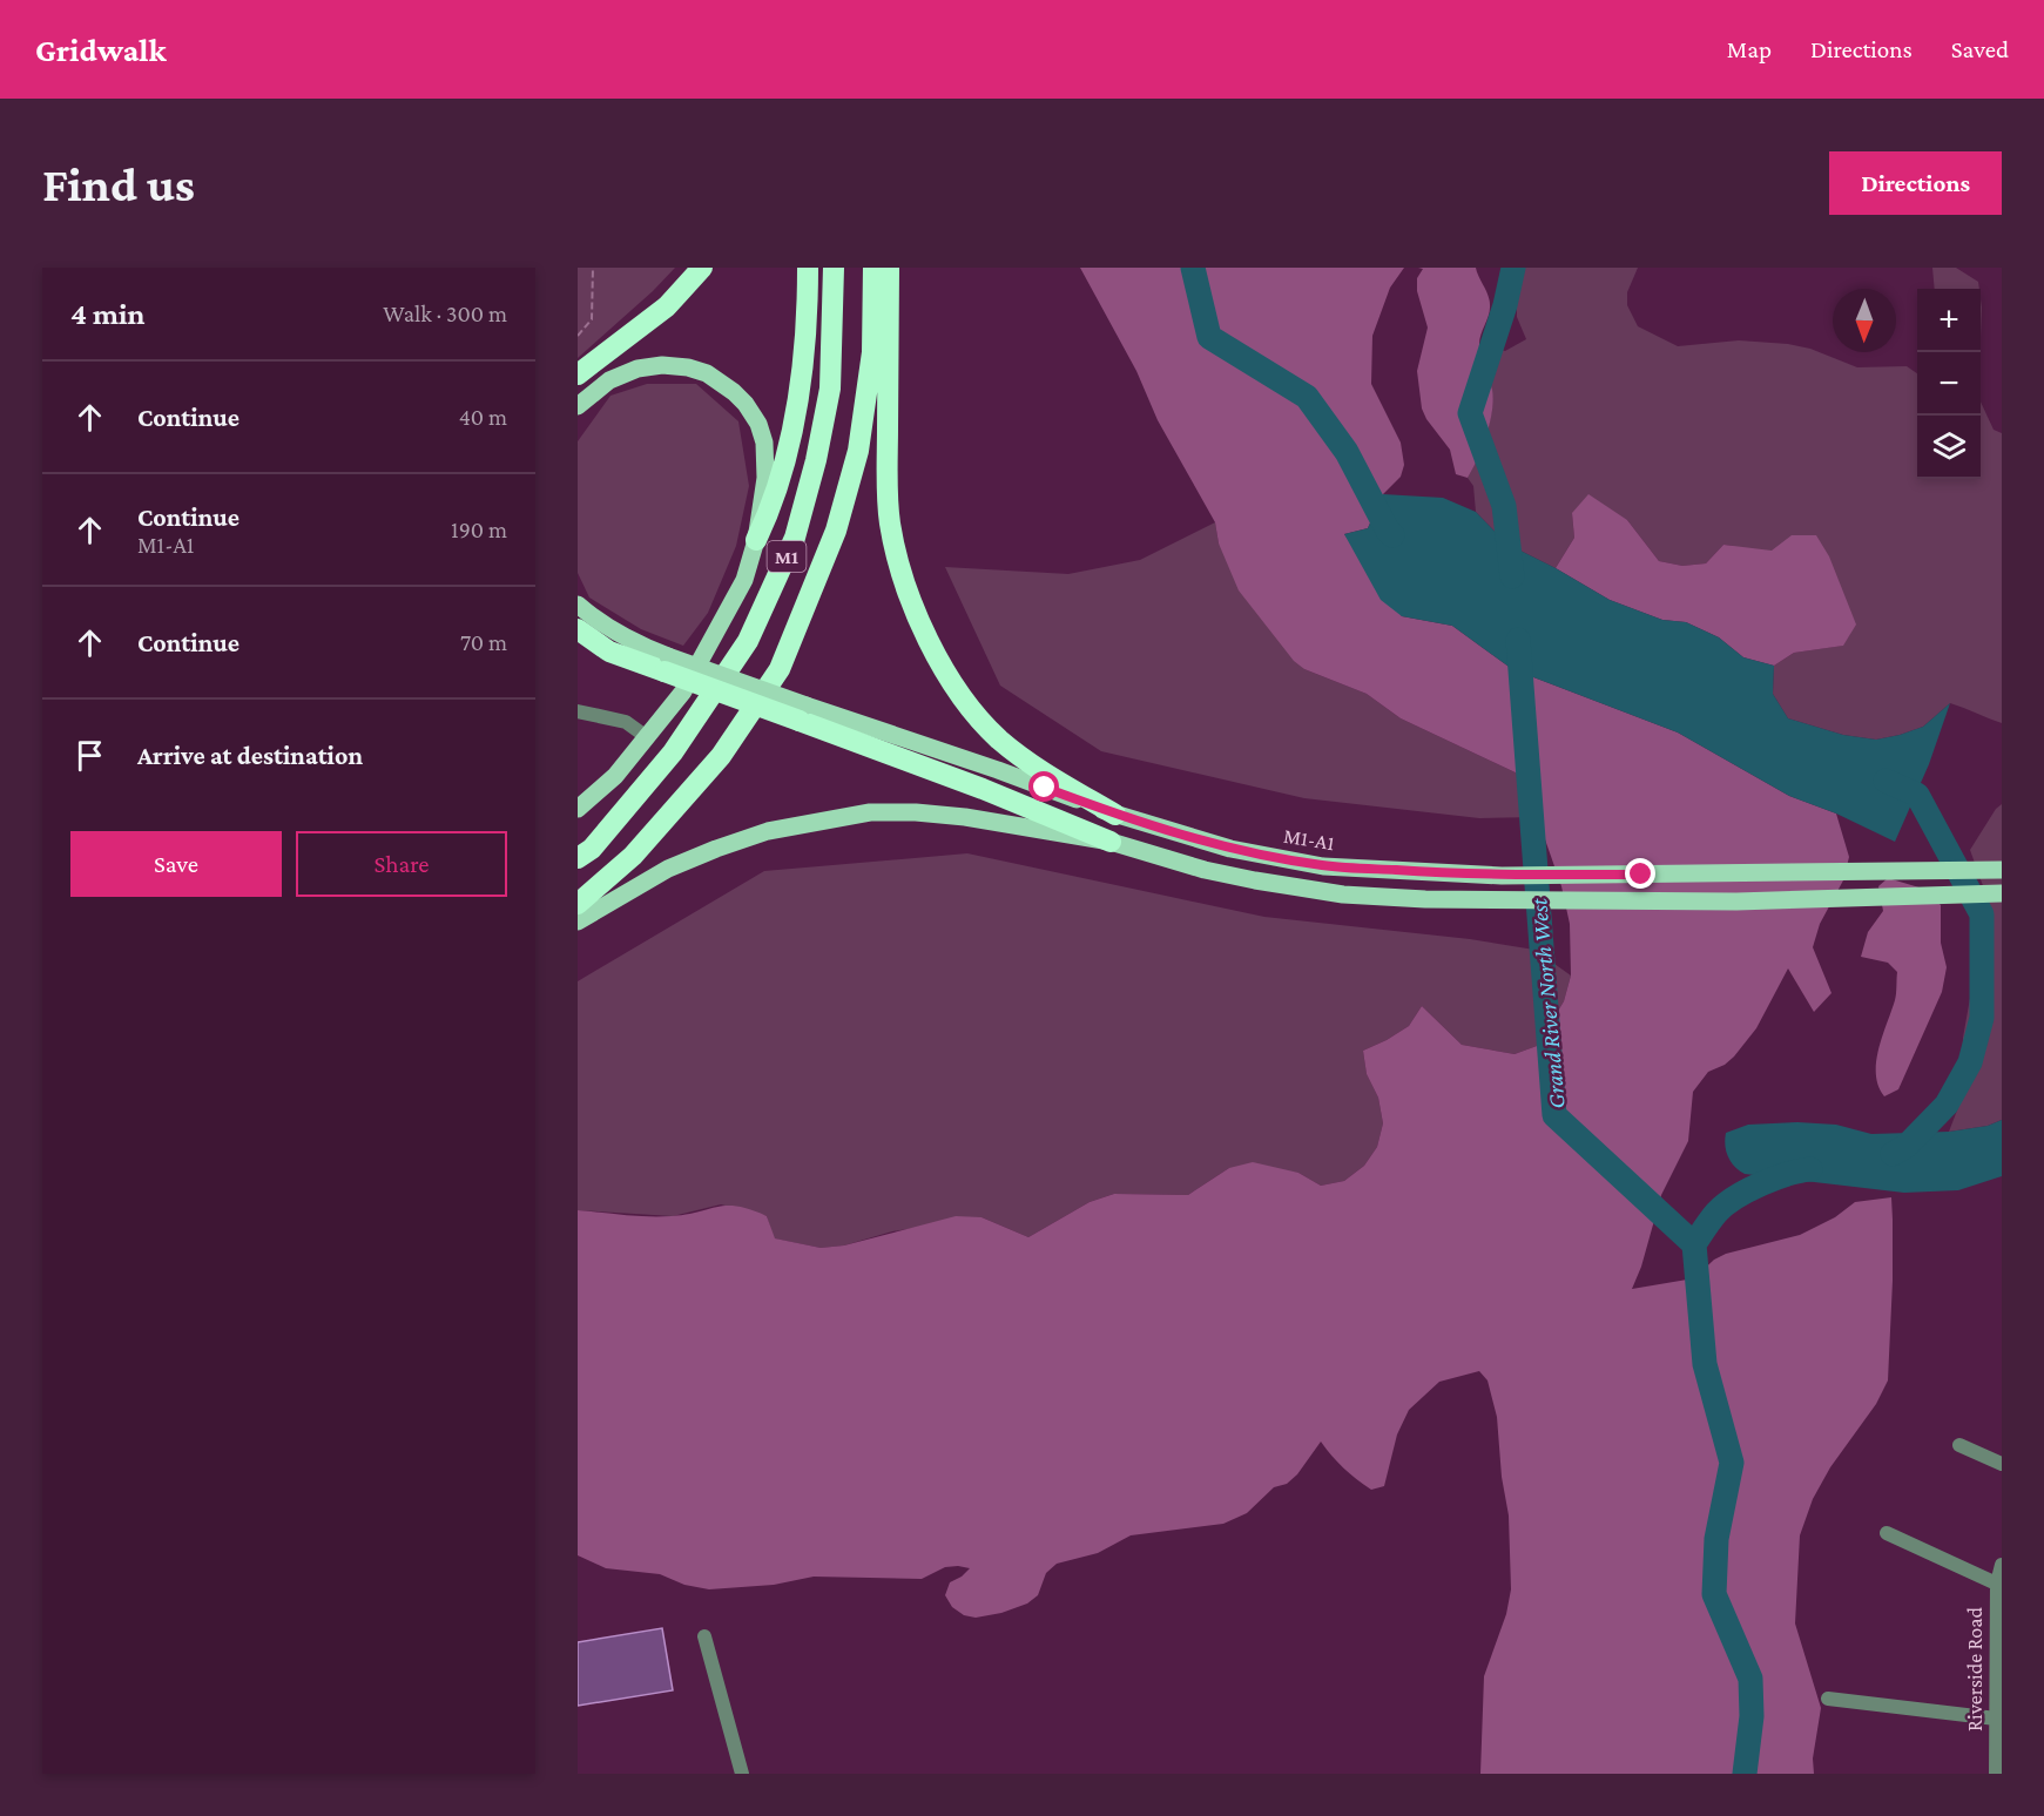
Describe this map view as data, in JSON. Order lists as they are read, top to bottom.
{
  "streets": {
    "highway": ["M1"],
    "main road": ["M1-A1"],
    "street": ["Riverside Road"]
  },
  "water": ["Grand River North West"],
  "north": "bottom",
  "page": {
    "header": "Gridwalk",
    "nav": ["Map", "Directions", "Saved"],
    "buttons": [
      "Directions",
      ["Save", "Share"]
    ],
    "title": "Find us",
    "heading": ["4 min", "Walk · 300 m"],
    "map_buttons": ["+", "−"],
    "list": [
      ["Continue", "40 m"],
      ["Continue", "M1-A1", "190 m"],
      ["Continue", "70 m"],
      "Arrive at destination"
    ]
  }
}
